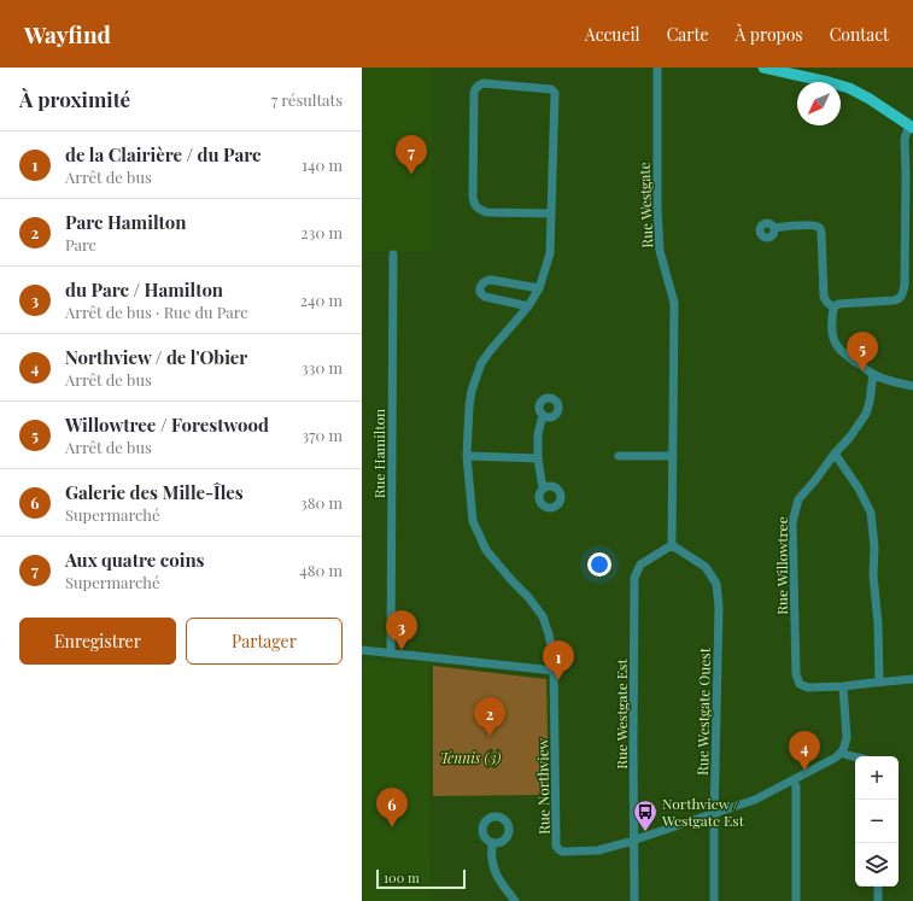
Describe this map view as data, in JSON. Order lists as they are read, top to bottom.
{
  "streets": {
    "street": [
      "Rue Westgate",
      "Rue Hamilton",
      "Rue Willowtree",
      "Rue Westgate Ouest",
      "Rue Westgate Est",
      "Rue Northview"
    ]
  },
  "crossings": [
    ["Rue Westgate", "Rue Westgate Ouest"],
    ["Rue Westgate", "Rue Westgate Est"],
    ["Rue Westgate Ouest", "Rue Westgate Est"],
    ["Rue Westgate Ouest", "Rue Northview"],
    ["Rue Westgate Est", "Rue Northview"]
  ],
  "parks": ["Tennis (3)"],
  "places": {
    "bus stop": ["Northview / Westgate Est"]
  },
  "scale_bar": "100 m",
  "north": "bottom left",
  "page": {
    "header": "Wayfind",
    "nav": [
      "Accueil",
      "Carte",
      "À propos",
      "Contact"
    ],
    "heading": ["À proximité", "7 résultats"],
    "list": [
      {
        "mark": "1",
        "name": "de la Clairière / du Parc",
        "note": "Arrêt de bus",
        "value": "140 m"
      },
      {
        "mark": "2",
        "name": "Parc Hamilton",
        "note": "Parc",
        "value": "230 m"
      },
      {
        "mark": "3",
        "name": "du Parc / Hamilton",
        "note": "Arrêt de bus · Rue du Parc",
        "value": "240 m"
      },
      {
        "mark": "4",
        "name": "Northview / de l'Obier",
        "note": "Arrêt de bus",
        "value": "330 m"
      },
      {
        "mark": "5",
        "name": "Willowtree / Forestwood",
        "note": "Arrêt de bus",
        "value": "370 m"
      },
      {
        "mark": "6",
        "name": "Galerie des Mille-Îles",
        "note": "Supermarché",
        "value": "380 m"
      },
      {
        "mark": "7",
        "name": "Aux quatre coins",
        "note": "Supermarché",
        "value": "480 m"
      }
    ],
    "pins": [
      "7",
      "5",
      "3",
      "1",
      "2",
      "4",
      "6"
    ],
    "buttons": ["Enregistrer", "Partager"],
    "map_buttons": ["+", "−"],
    "scale": "100 m"
  }
}
